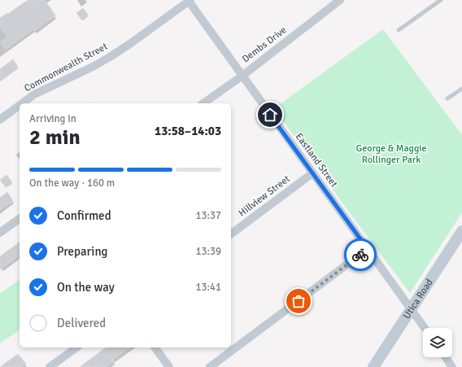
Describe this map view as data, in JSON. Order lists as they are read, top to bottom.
{
  "streets": {
    "main road": ["Utica Road"],
    "street": [
      "Dembs Drive",
      "Commonwealth Street",
      "Eastland Street",
      "Hillview Street"
    ]
  },
  "crossings": [
    ["Dembs Drive", "Eastland Street"],
    ["Commonwealth Street", "Eastland Street"],
    ["Eastland Street", "Hillview Street"],
    ["Eastland Street", "Utica Road"]
  ],
  "parks": ["George & Maggie Rollinger Park"],
  "page": {
    "heading": ["2 min", "Arriving in", "13:58–14:03"],
    "bar": "On the way · 160 m",
    "list": [
      ["Confirmed", "13:37"],
      ["Preparing", "13:39"],
      ["On the way", "13:41"],
      "Delivered"
    ]
  }
}
